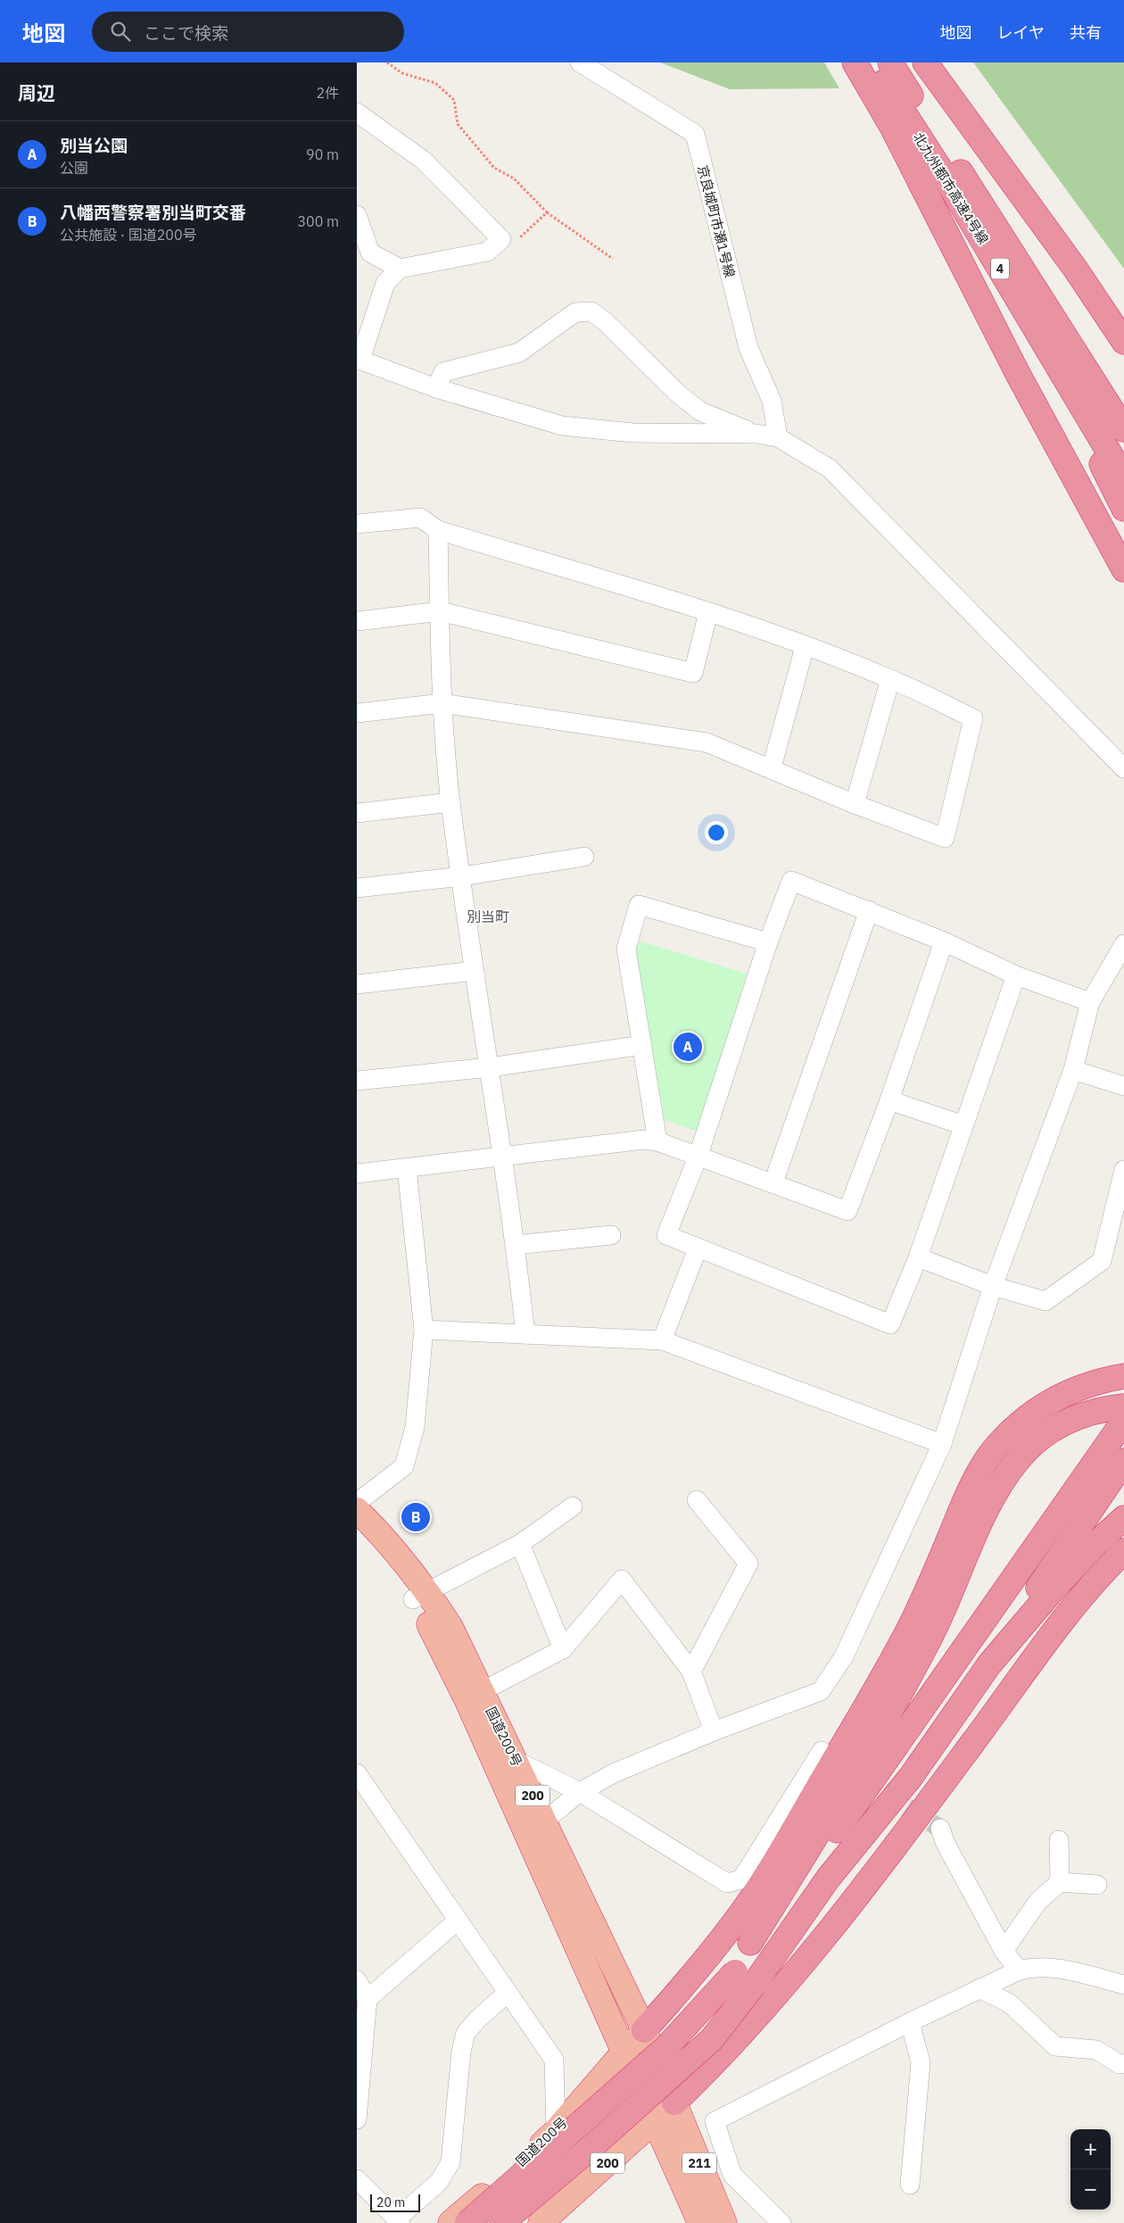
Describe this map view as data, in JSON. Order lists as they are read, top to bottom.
{
  "streets": {
    "highway": [
      "北九州都市高速4号線",
      "4",
      "国道200号",
      "200",
      "211"
    ],
    "street": ["京良城町市瀬1号線"]
  },
  "crossings": [
    ["国道200号", "200"],
    ["国道200号", "211"],
    ["200", "211"]
  ],
  "districts": ["別当町"],
  "scale_bar": "20 m",
  "page": {
    "header": "地図",
    "search": "ここで検索",
    "nav": ["地図", "レイヤ", "共有"],
    "heading": ["周辺", "2件"],
    "list": [
      {
        "mark": "A",
        "name": "別当公園",
        "note": "公園",
        "value": "90 m"
      },
      {
        "mark": "B",
        "name": "八幡西警察署別当町交番",
        "note": "公共施設 · 国道200号",
        "value": "300 m"
      }
    ],
    "pins": ["A", "B"],
    "map_buttons": ["+", "−"],
    "scale": "20 m"
  }
}
